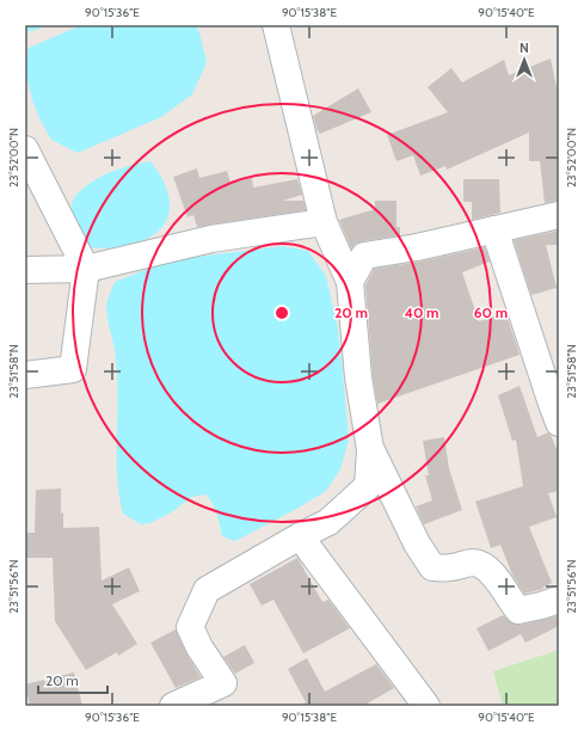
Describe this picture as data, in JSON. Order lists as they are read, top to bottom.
{
  "scale_bar": "20 m",
  "north": "top",
  "coordinates": [
    "90°15'36\"E",
    "90°15'38\"E",
    "90°15'40\"E",
    "23°52'00\"N",
    "23°51'58\"N",
    "23°51'56\"N"
  ],
  "rings": ["20 m", "40 m", "60 m"]
}
